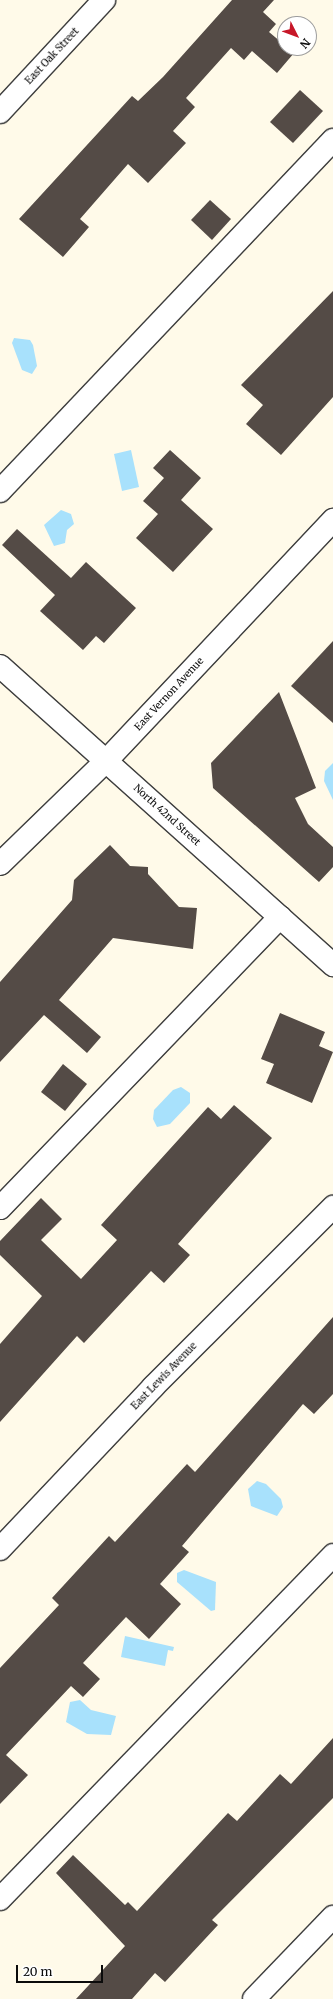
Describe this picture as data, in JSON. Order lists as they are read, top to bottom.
{
  "streets": {
    "street": [
      "East Oak Street",
      "East Vernon Avenue",
      "North 42nd Street",
      "East Lewis Avenue"
    ]
  },
  "crossings": [
    ["East Vernon Avenue", "North 42nd Street"]
  ],
  "scale_bar": "20 m",
  "north": "bottom right"
}
